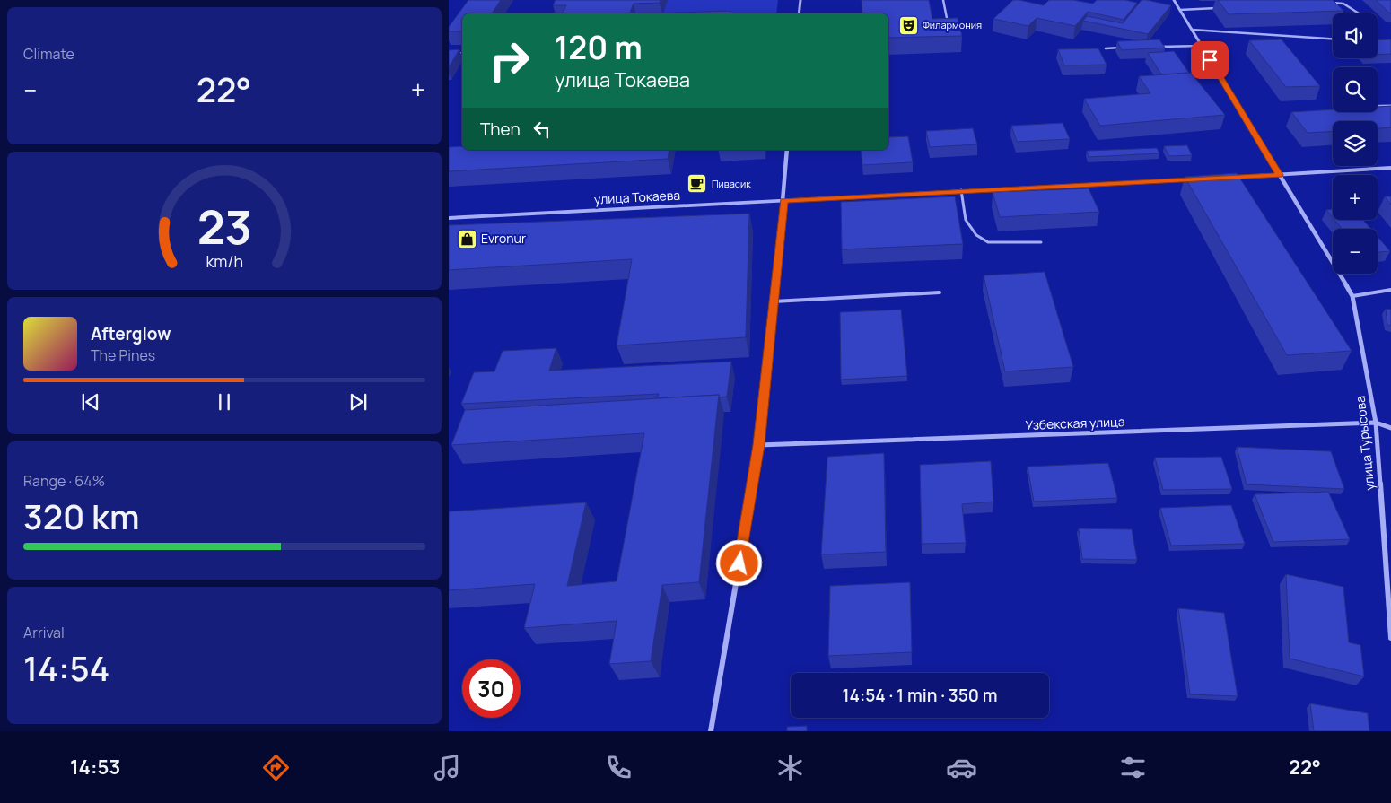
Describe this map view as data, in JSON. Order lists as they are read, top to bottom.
{
  "streets": {
    "street": ["улица Токаева", "Узбекская улица", "улица Турысова"]
  },
  "crossings": [
    ["Узбекская улица", "улица Турысова"]
  ],
  "places": {
    "theatre": ["Филармония"],
    "cafe": ["Пивасик"],
    "shop": ["Evronur"]
  },
  "page": {
    "tile": [
      "Climate",
      ["Range · 64%", "320 km"],
      ["Arrival", "14:54"]
    ],
    "map_buttons": ["+", "−"],
    "turn": ["120 m", "улица Токаева"],
    "heat": ["−", "22°", "+"],
    "then": "Then",
    "song": ["Afterglow", "The Pines"],
    "limit": "30",
    "trip": "14:54 · 1 min · 350 m",
    "tabs": ["14:53", "22°"],
    "gauge": ["23", "km/h"]
  }
}
